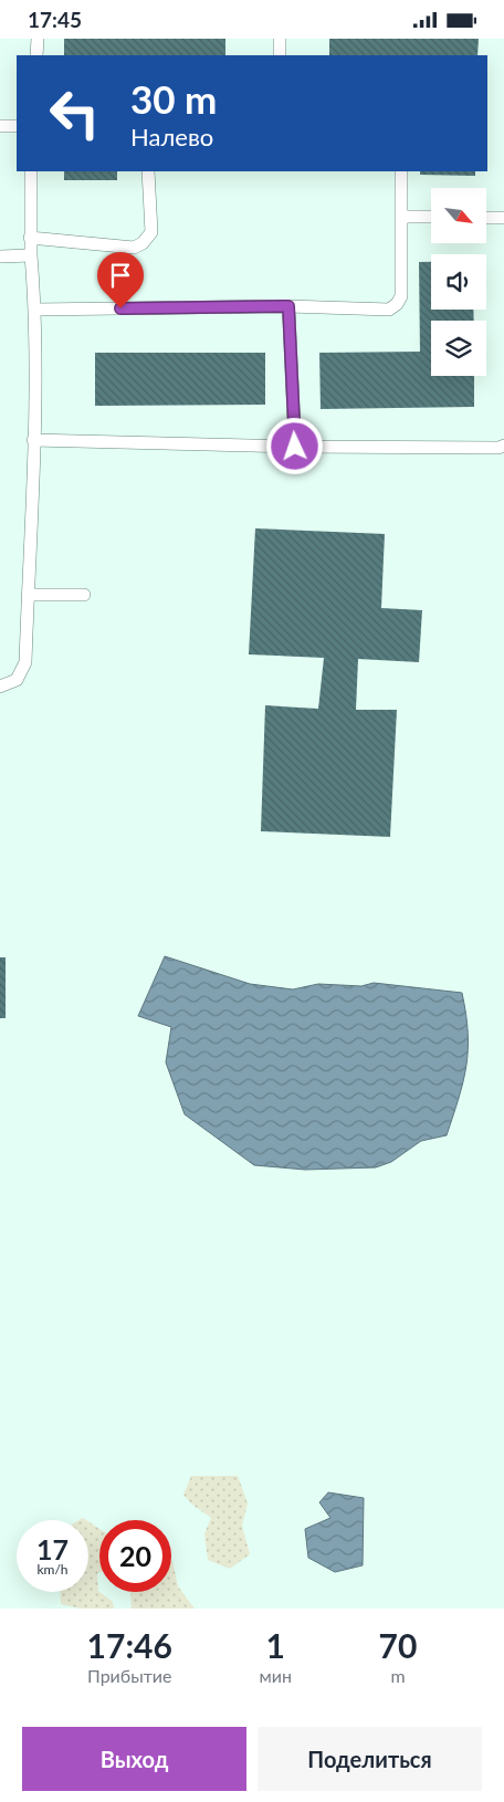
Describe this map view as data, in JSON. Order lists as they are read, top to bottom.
{
  "north": "bottom right",
  "page": {
    "status": "17:45",
    "turn": ["30 m", "Налево"],
    "speed": "17 km/h",
    "limit": "20",
    "eta": [
      "17:46",
      "Прибытие",
      "1",
      "мин",
      "70",
      "m"
    ],
    "buttons": ["Выход", "Поделиться"]
  }
}
